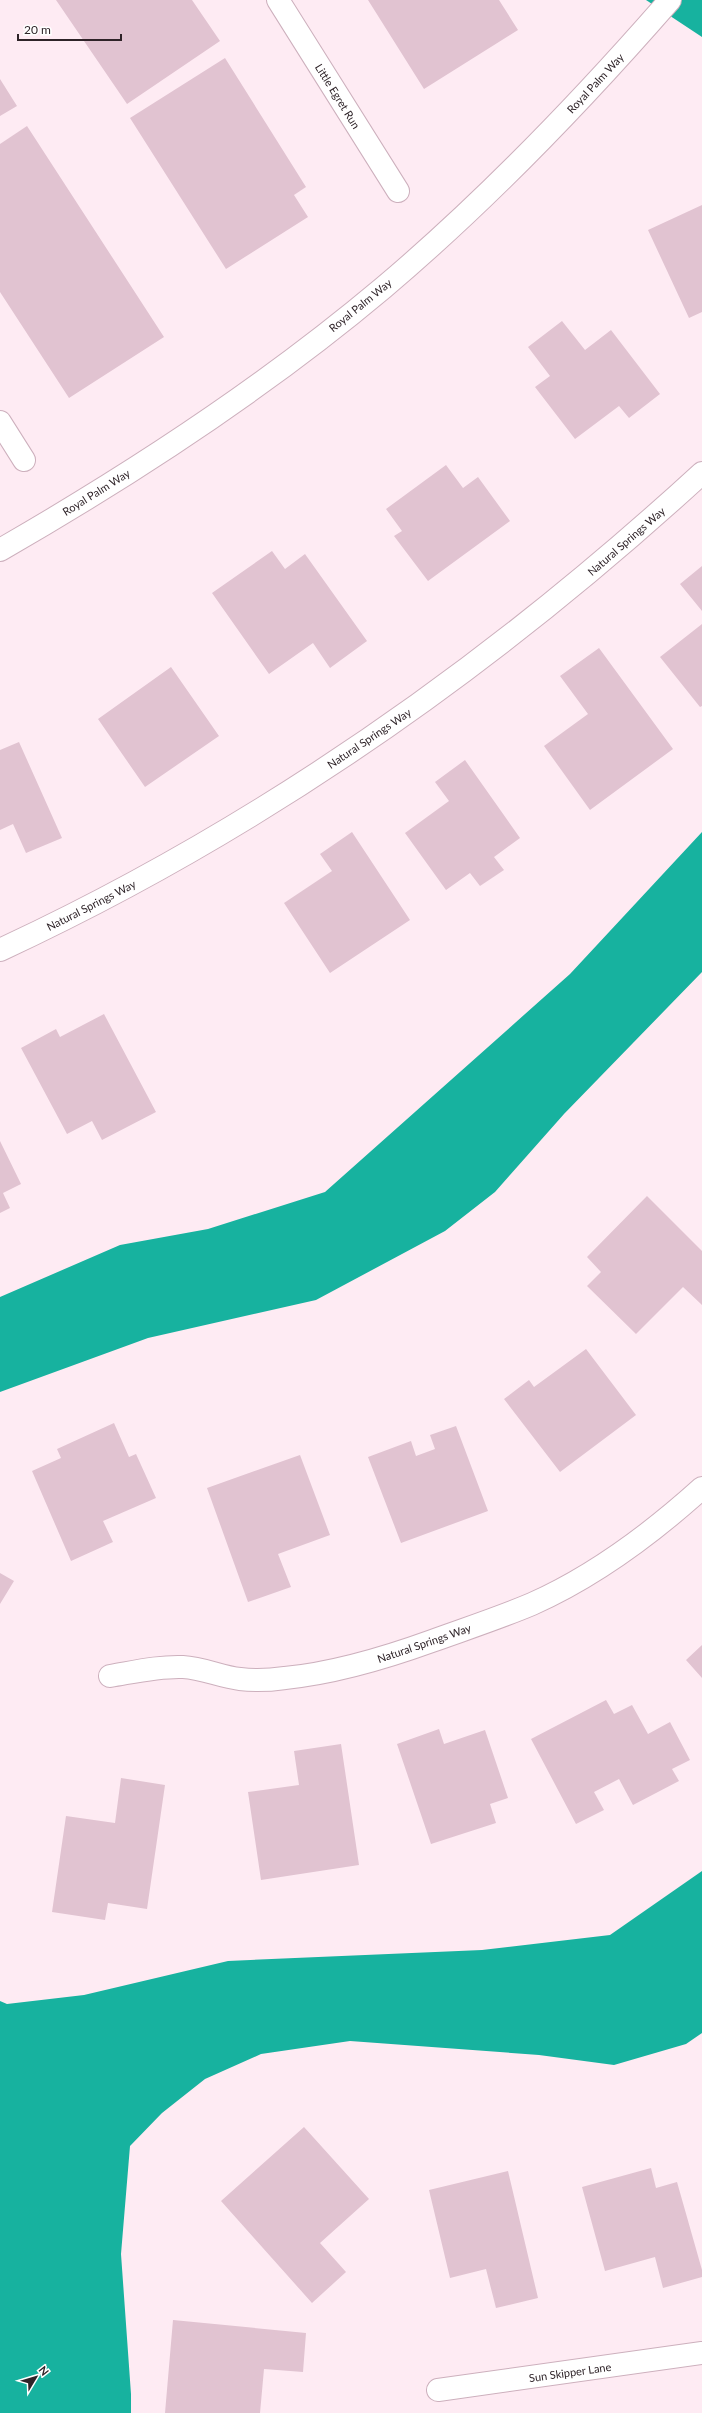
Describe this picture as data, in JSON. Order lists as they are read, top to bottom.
{
  "streets": {
    "street": [
      "Royal Palm Way",
      "Little Egret Run",
      "Natural Springs Way",
      "Sun Skipper Lane"
    ]
  },
  "scale_bar": "20 m",
  "north": "top right"
}
